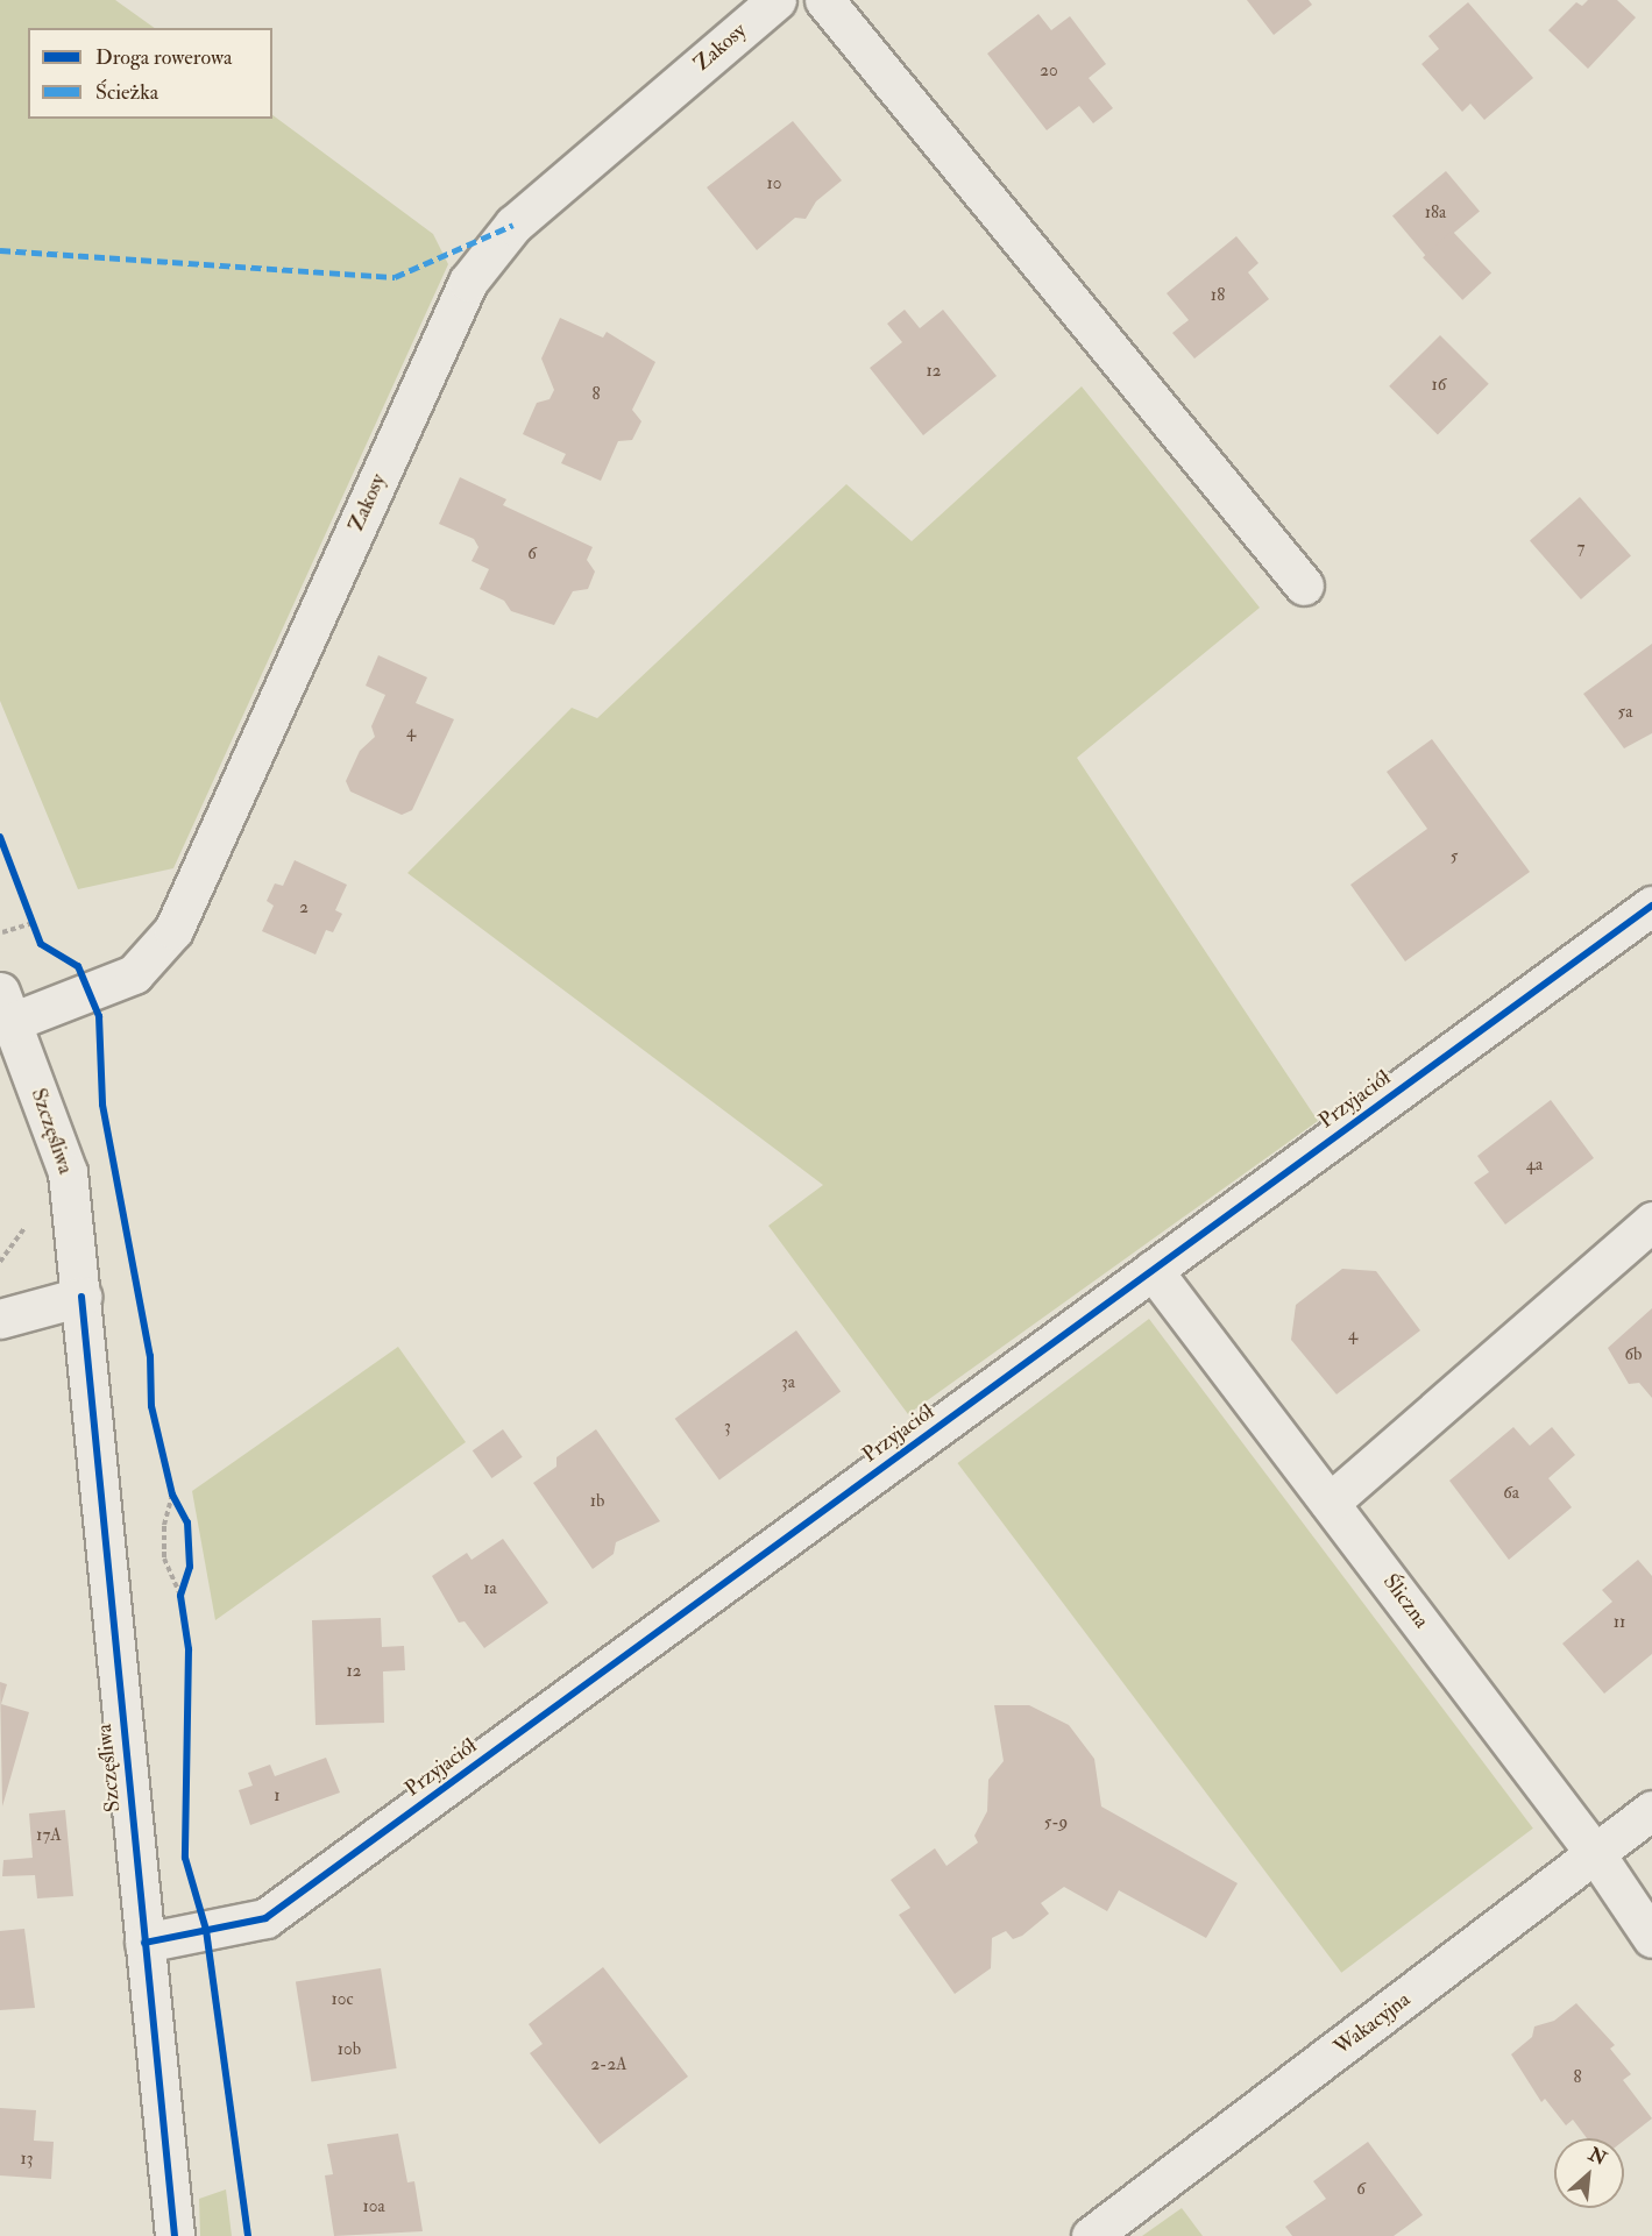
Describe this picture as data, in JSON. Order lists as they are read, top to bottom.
{
  "streets": {
    "street": [
      "Zakosy",
      "Przyjaciół",
      "Szczęśliwa",
      "Śliczna",
      "Wakacyjna"
    ]
  },
  "crossings": [
    ["Zakosy", "Szczęśliwa"],
    ["Przyjaciół", "Szczęśliwa"],
    ["Przyjaciół", "Śliczna"],
    ["Śliczna", "Wakacyjna"]
  ],
  "house_numbers": [
    "20",
    "10",
    "18a",
    "18",
    "12",
    "16",
    "8",
    "7",
    "6",
    "5a",
    "4",
    "5",
    "2",
    "4a",
    "4",
    "6b",
    "3a",
    "3",
    "6a",
    "1b",
    "1a",
    "11",
    "12",
    "1",
    "5-9",
    "17A",
    "10c",
    "10b",
    "2-2A",
    "8",
    "13",
    "6",
    "10a"
  ],
  "legend": ["Droga rowerowa", "Ścieżka"],
  "north": "top right"
}
